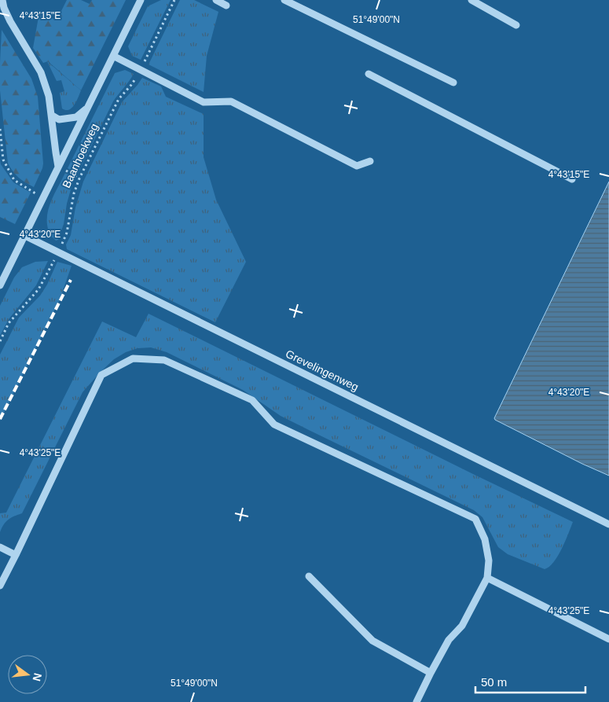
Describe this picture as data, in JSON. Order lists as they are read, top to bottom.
{
  "streets": {
    "street": ["Baanhoekweg", "Grevelingenweg"]
  },
  "crossings": [
    ["Baanhoekweg", "Grevelingenweg"]
  ],
  "scale_bar": "50 m",
  "north": "right",
  "coordinates": [
    "4°43'15\"E",
    "51°49'00\"N",
    "4°43'20\"E",
    "4°43'25\"E"
  ]
}
